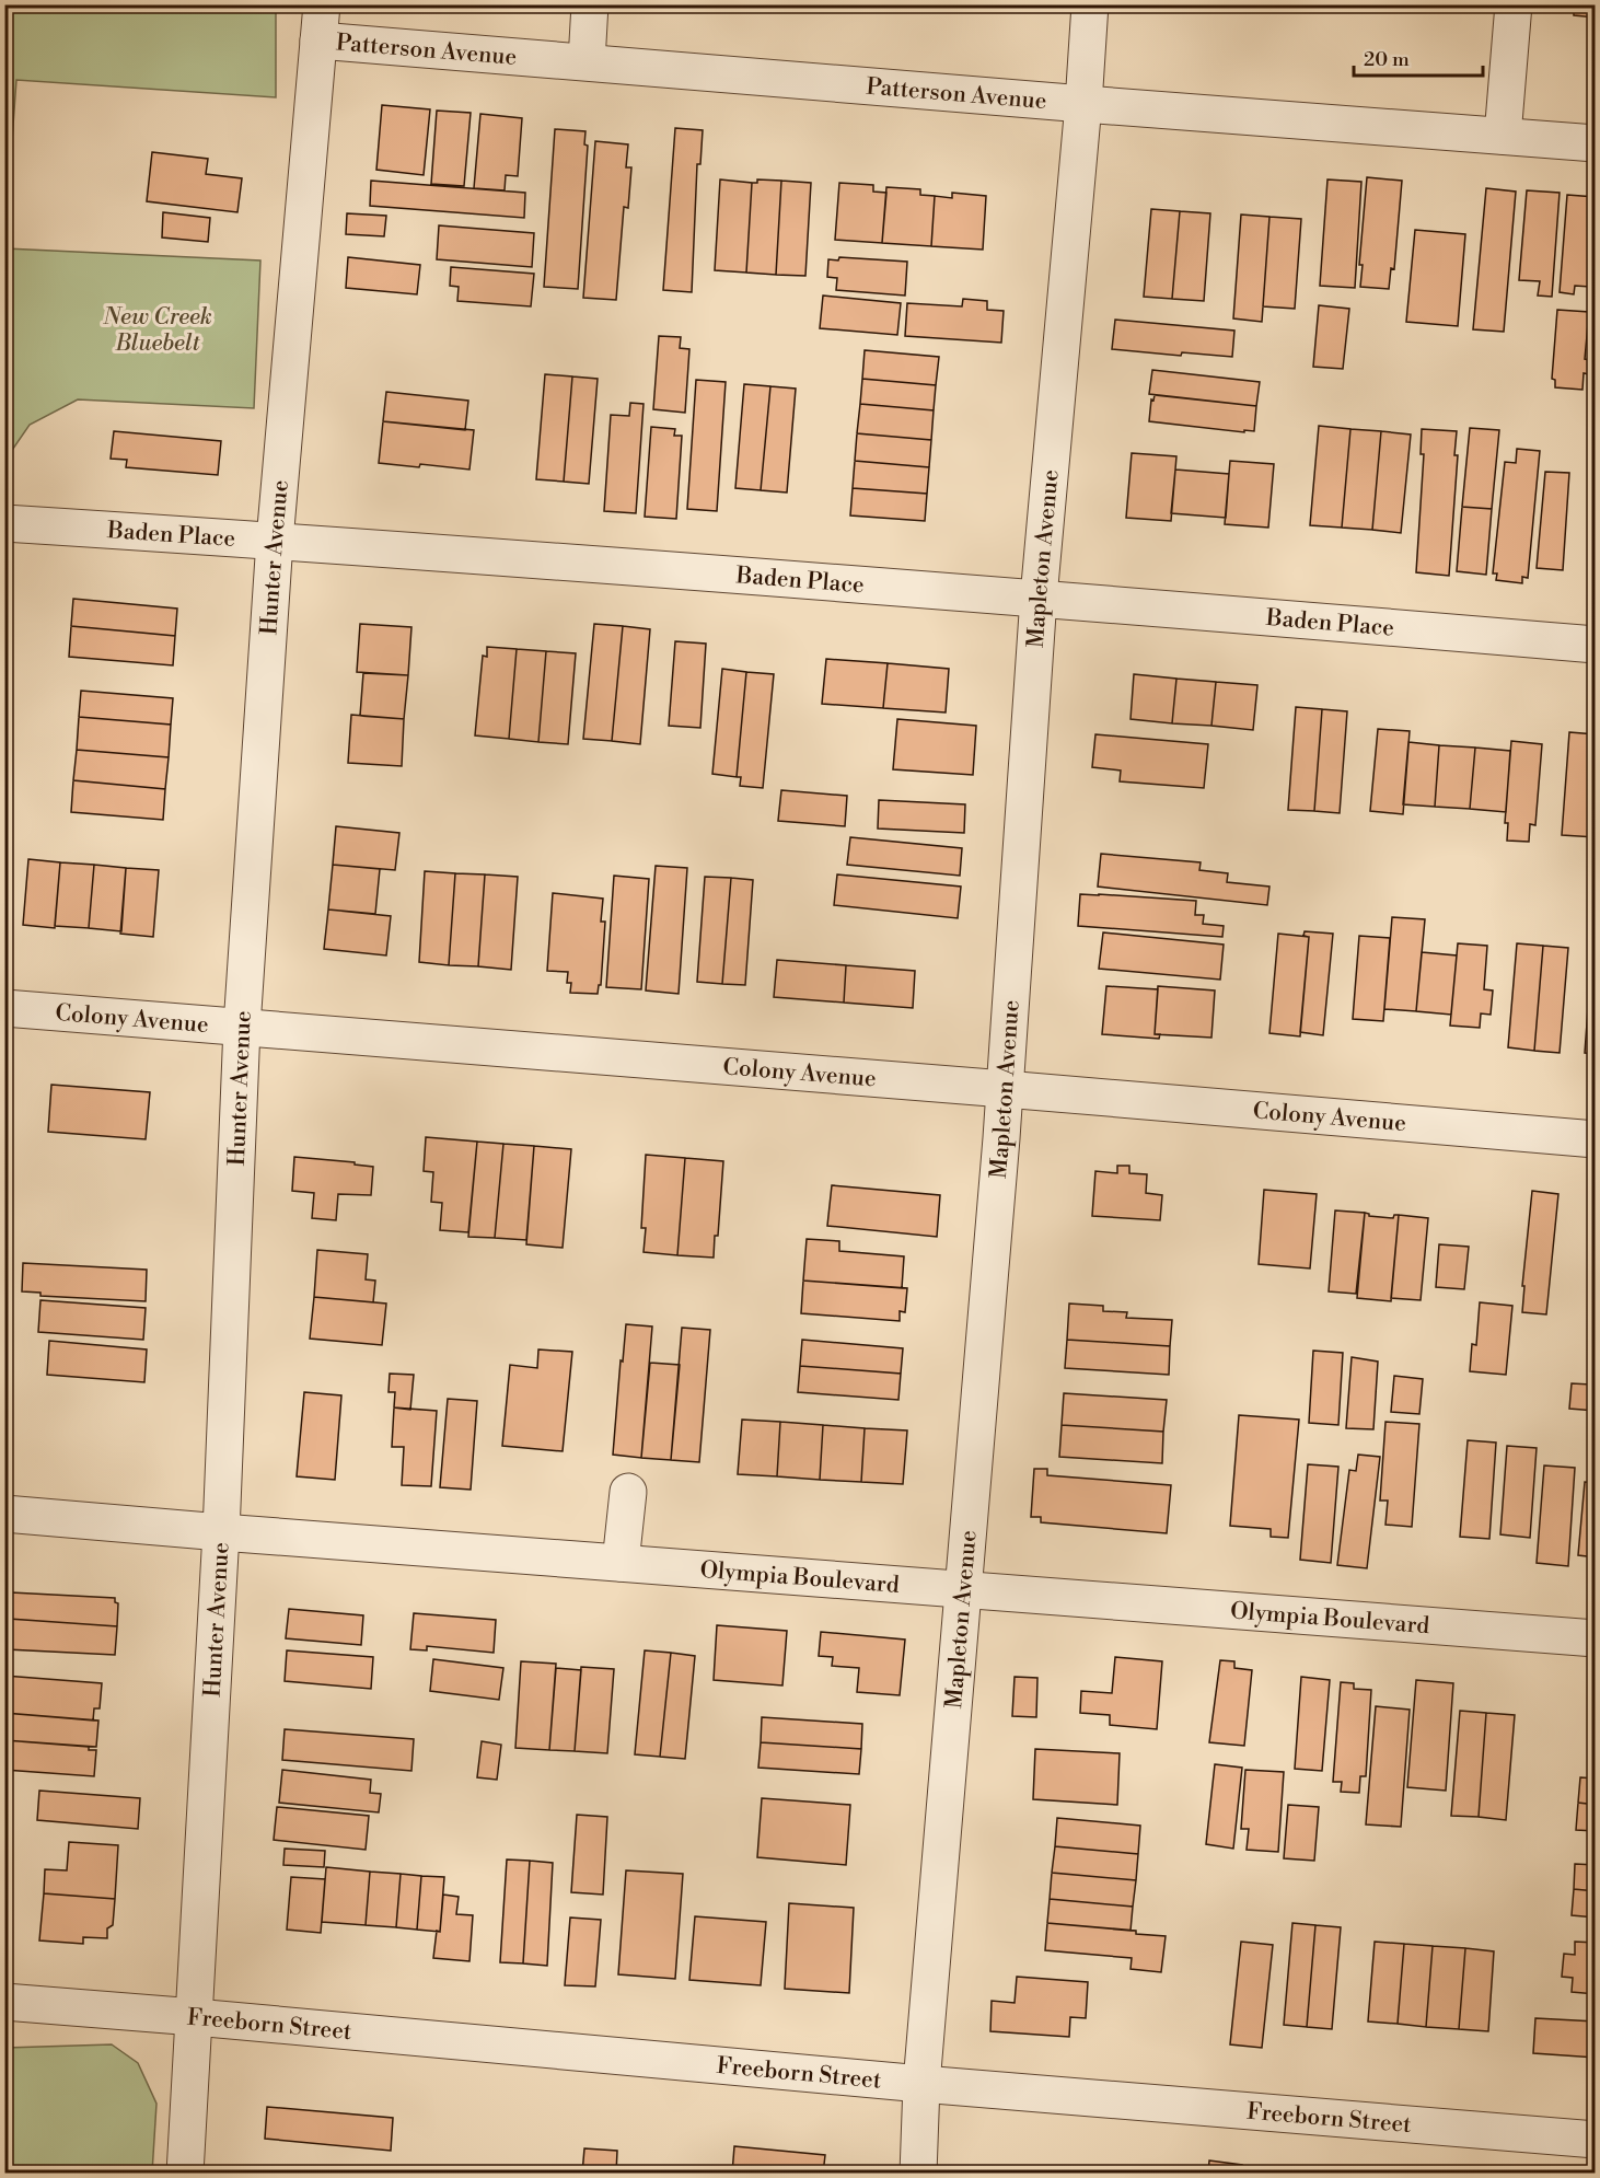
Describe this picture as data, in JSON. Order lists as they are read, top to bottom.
{
  "streets": {
    "street": [
      "Patterson Avenue",
      "Baden Place",
      "Hunter Avenue",
      "Mapleton Avenue",
      "Colony Avenue",
      "Olympia Boulevard",
      "Freeborn Street"
    ]
  },
  "crossings": [
    ["Patterson Avenue", "Hunter Avenue"],
    ["Patterson Avenue", "Mapleton Avenue"],
    ["Baden Place", "Hunter Avenue"],
    ["Baden Place", "Mapleton Avenue"],
    ["Hunter Avenue", "Colony Avenue"],
    ["Hunter Avenue", "Olympia Boulevard"],
    ["Hunter Avenue", "Freeborn Street"],
    ["Mapleton Avenue", "Colony Avenue"],
    ["Mapleton Avenue", "Olympia Boulevard"],
    ["Mapleton Avenue", "Freeborn Street"]
  ],
  "parks": ["New Creek Bluebelt"],
  "scale_bar": "20 m"
}
